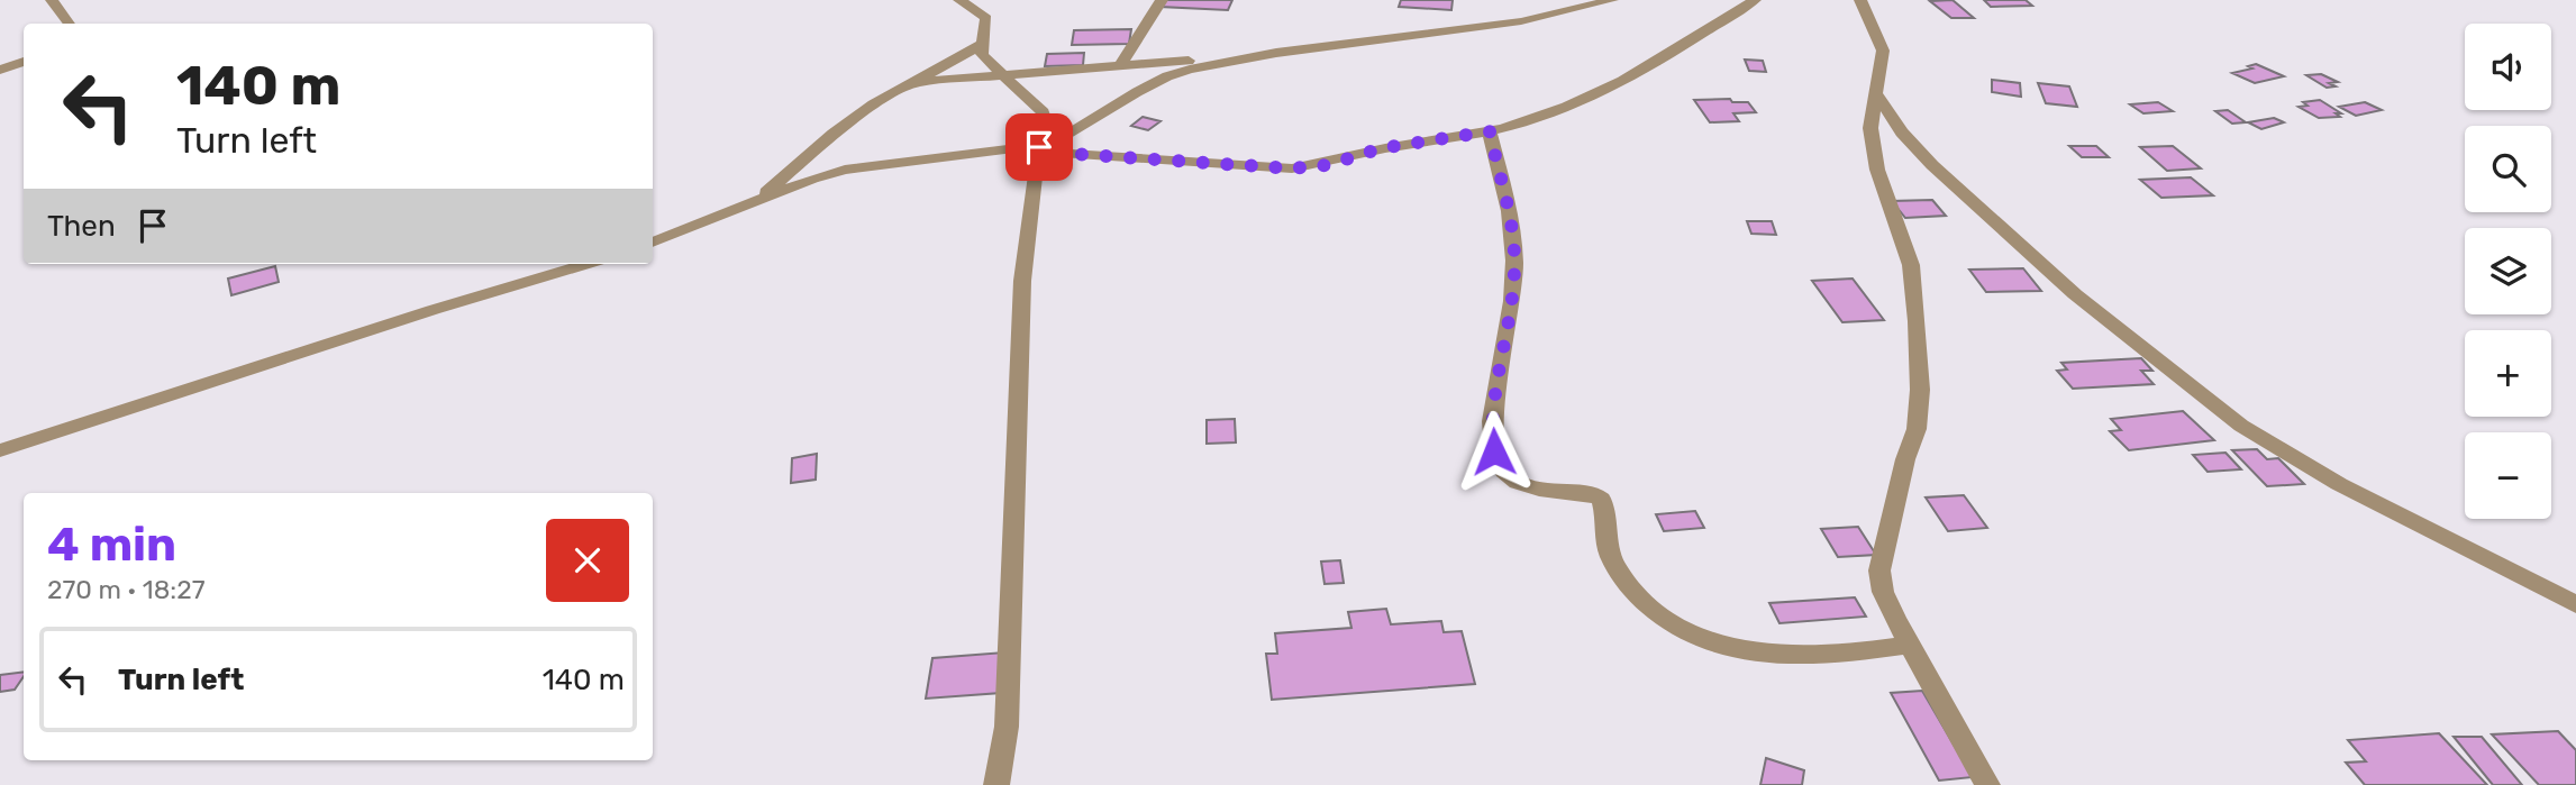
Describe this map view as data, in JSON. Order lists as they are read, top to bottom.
{
  "page": {
    "map_buttons": ["+", "−"],
    "turn": ["140 m", "Turn left"],
    "then": "Then",
    "heading": ["4 min", "270 m · 18:27"],
    "list": [
      {
        "name": "Turn left",
        "value": "140 m"
      }
    ]
  }
}
